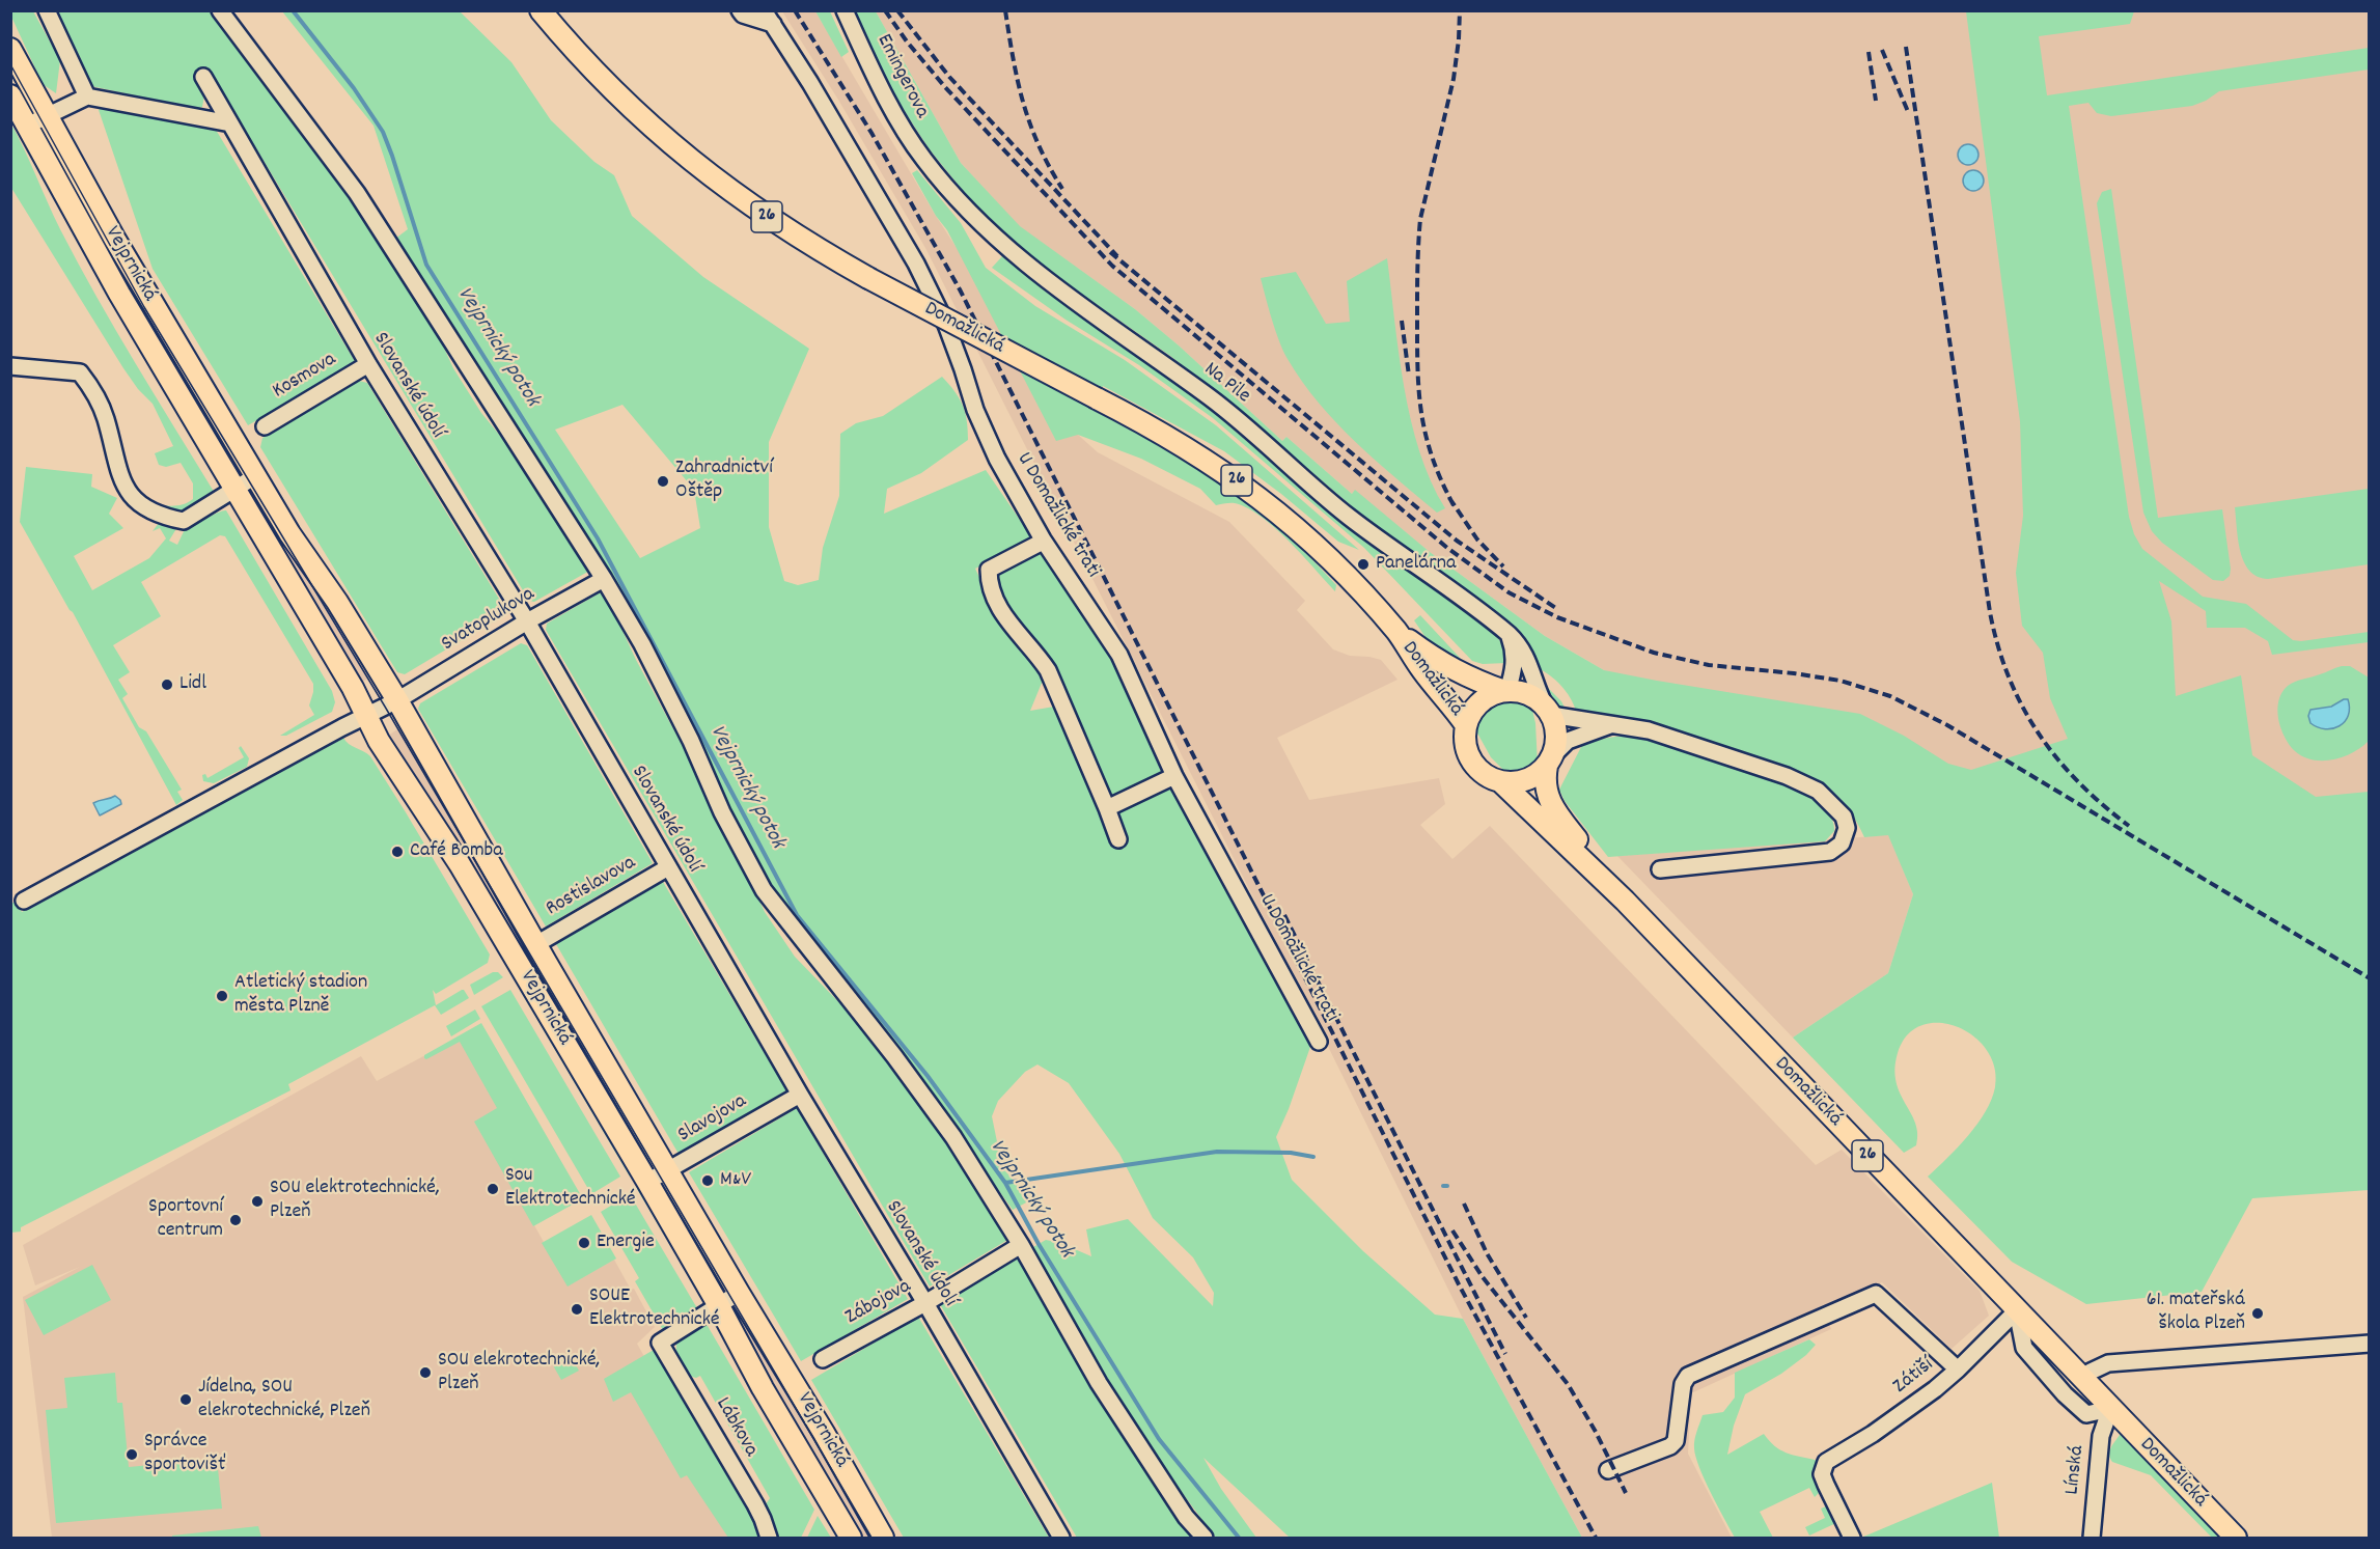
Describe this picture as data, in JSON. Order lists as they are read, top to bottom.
{
  "streets": {
    "main road": ["26", "Vejprnická", "Domažlická"],
    "street": [
      "Emingerova",
      "Kosmova",
      "Na Pile",
      "Slovanské údolí",
      "U Domažlické trati",
      "Svatoplukova",
      "Rostislavova",
      "Slavojova",
      "Zábojova",
      "Zátiší",
      "Lábkova",
      "Línská"
    ]
  },
  "crossings": [
    ["Emingerova", "Na Pile"],
    ["Vejprnická", "Svatoplukova"],
    ["Vejprnická", "Rostislavova"],
    ["Vejprnická", "Slavojova"],
    ["Vejprnická", "Lábkova"],
    ["Domažlická", "Na Pile"],
    ["Domažlická", "Zátiší"],
    ["Domažlická", "Línská"],
    ["Kosmova", "Slovanské údolí"],
    ["Slovanské údolí", "Svatoplukova"],
    ["Slovanské údolí", "Rostislavova"],
    ["Slovanské údolí", "Slavojova"],
    ["Slovanské údolí", "Zábojova"]
  ],
  "water": ["Vejprnický potok"],
  "places": [
    "Zahradnictví Oštěp",
    "Panelárna",
    "Lidl",
    "Café Bomba",
    "Atletický stadion města Plzně",
    "M&V",
    "Sou Elektrotechnické",
    "SOU elektrotechnické, Plzeň",
    "Sportovní centrum",
    "Energie",
    "SOUE Elektrotechnické",
    "61. mateřská škola Plzeň",
    "SOU elekrotechnické, Plzeň",
    "Jídelna, SOU elekrotechnické, Plzeň",
    "Správce sportovišť"
  ]
}
